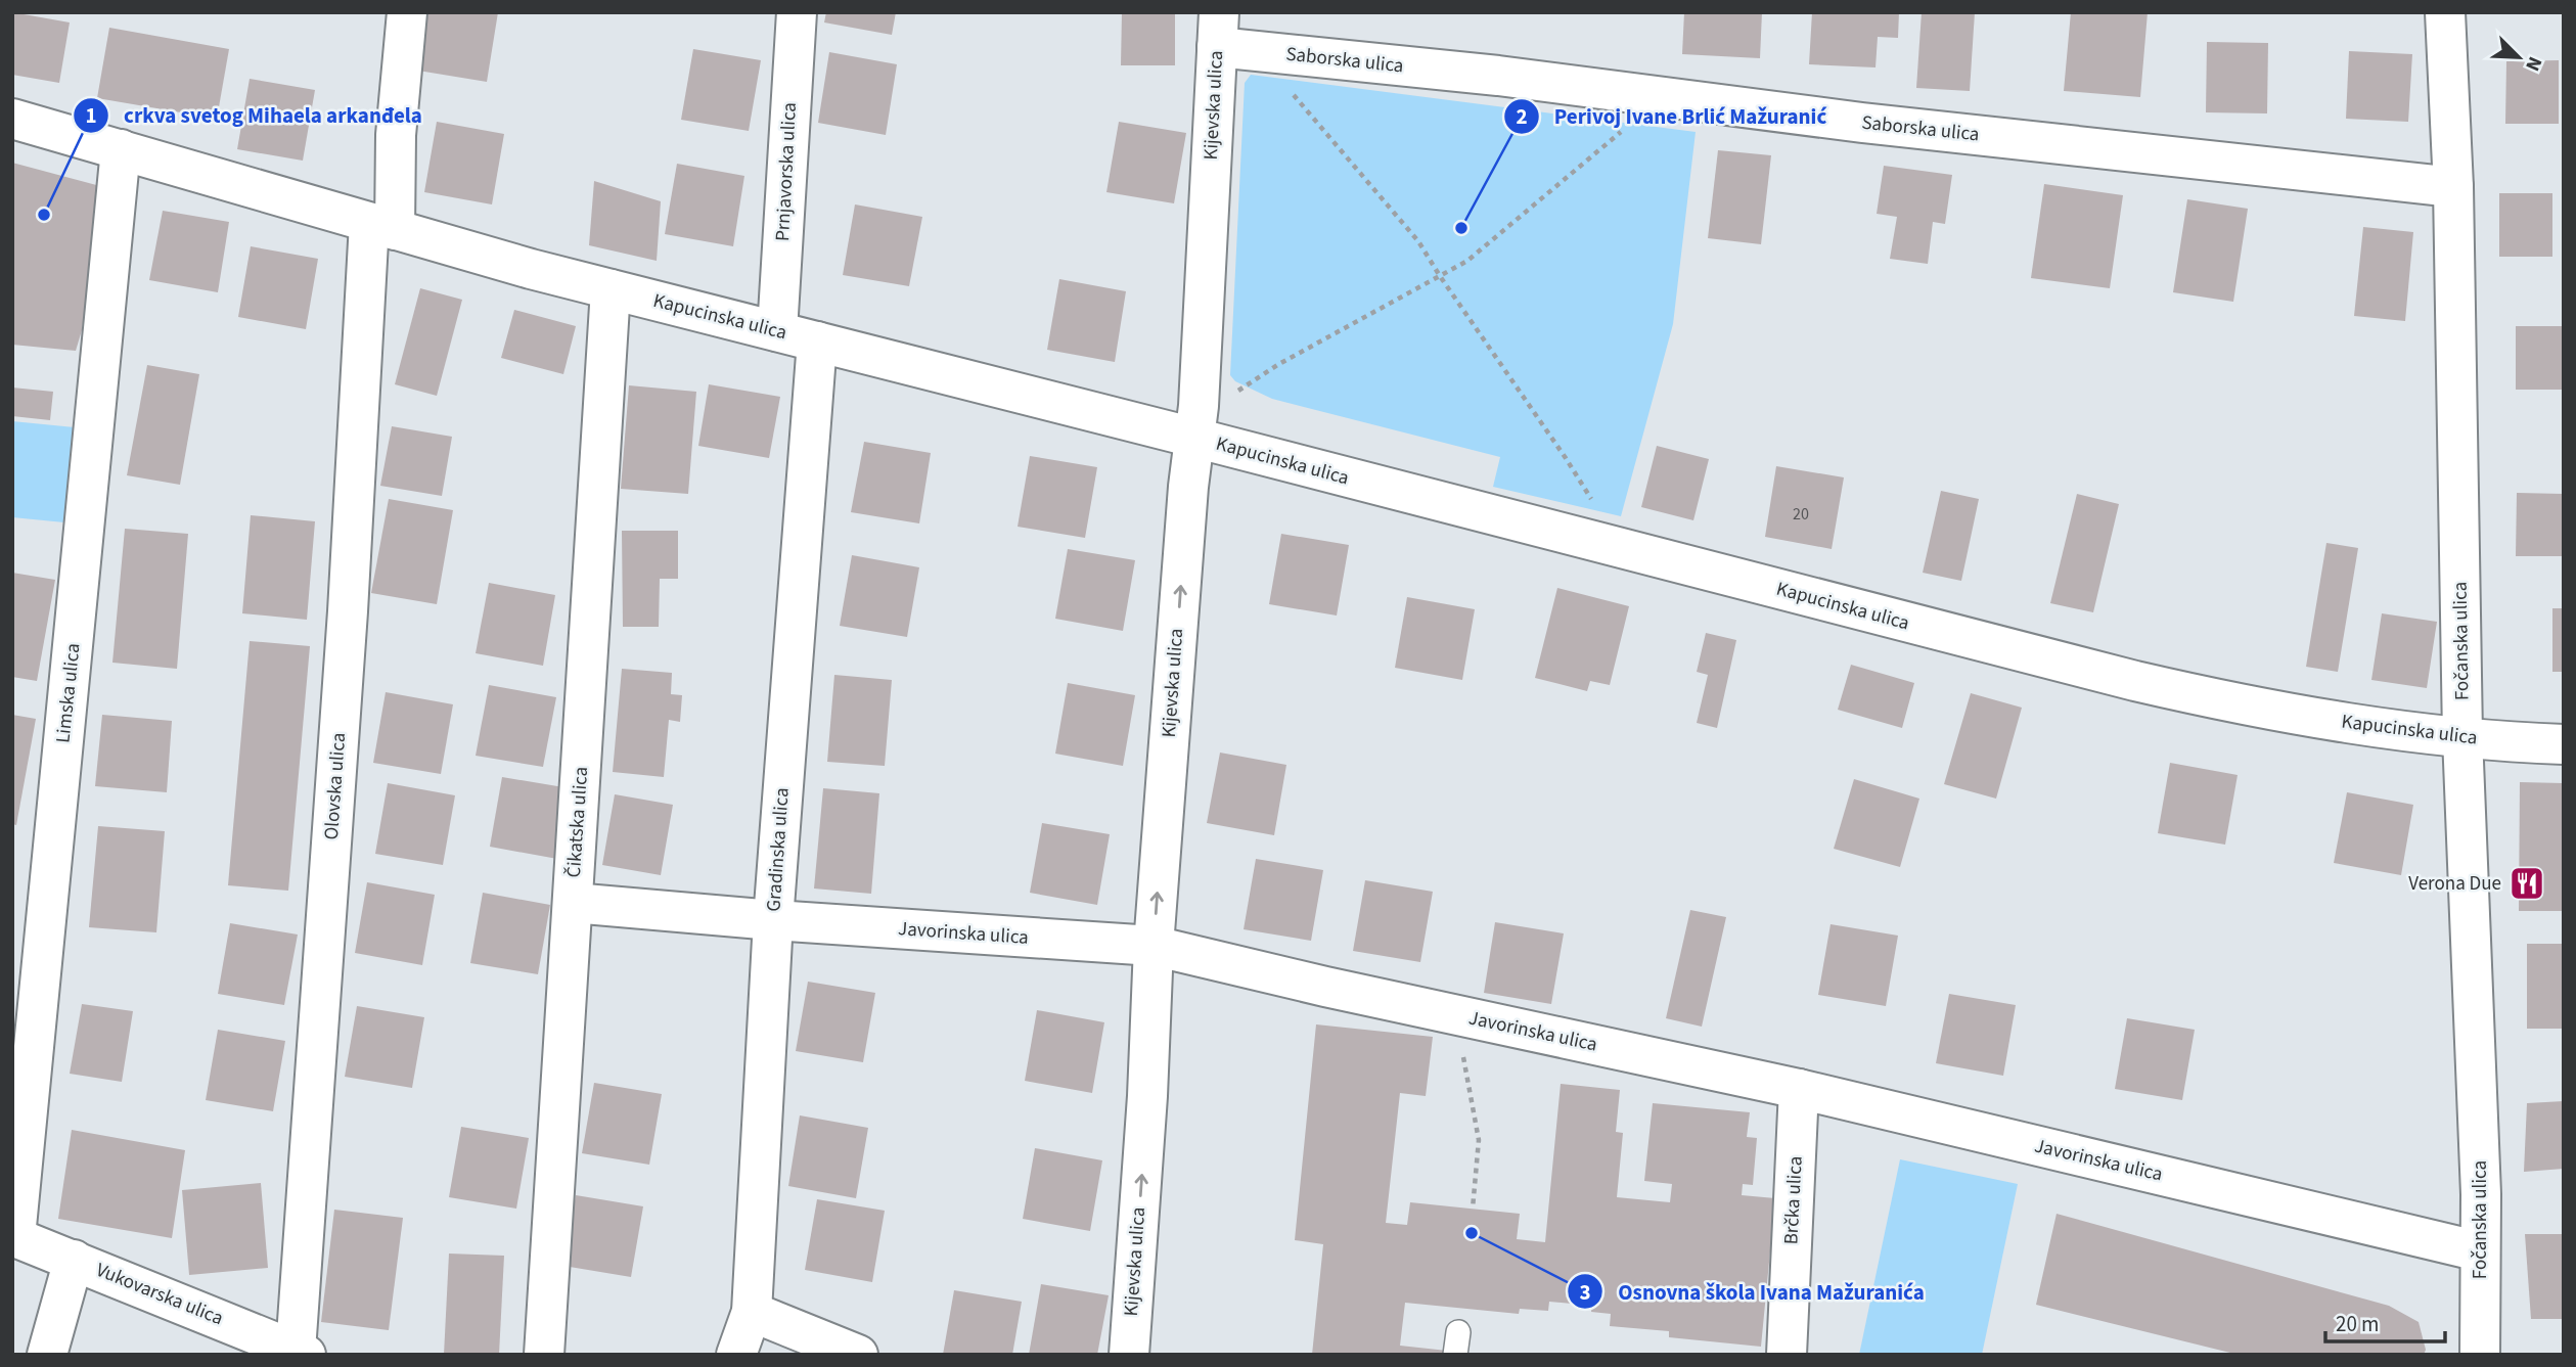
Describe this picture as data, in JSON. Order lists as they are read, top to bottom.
{
  "streets": {
    "street": [
      "Saborska ulica",
      "Kijevska ulica",
      "Prnjavorska ulica",
      "Kapucinska ulica",
      "Fočanska ulica",
      "Limska ulica",
      "Olovska ulica",
      "Čikatska ulica",
      "Gradinska ulica",
      "Javorinska ulica",
      "Brčka ulica",
      "Vukovarska ulica"
    ]
  },
  "crossings": [
    ["Saborska ulica", "Kijevska ulica"],
    ["Saborska ulica", "Fočanska ulica"],
    ["Kijevska ulica", "Kapucinska ulica"],
    ["Kijevska ulica", "Javorinska ulica"],
    ["Prnjavorska ulica", "Kapucinska ulica"],
    ["Kapucinska ulica", "Fočanska ulica"],
    ["Kapucinska ulica", "Limska ulica"],
    ["Kapucinska ulica", "Olovska ulica"],
    ["Kapucinska ulica", "Čikatska ulica"],
    ["Kapucinska ulica", "Gradinska ulica"],
    ["Fočanska ulica", "Javorinska ulica"],
    ["Limska ulica", "Vukovarska ulica"],
    ["Olovska ulica", "Vukovarska ulica"],
    ["Čikatska ulica", "Javorinska ulica"],
    ["Gradinska ulica", "Javorinska ulica"],
    ["Javorinska ulica", "Brčka ulica"]
  ],
  "one_way": ["Kijevska ulica"],
  "places": {
    "other": ["crkva svetog Mihaela arkanđela", "Perivoj Ivane Brlić Mažuranić", "Osnovna škola Ivana Mažuranića"],
    "restaurant": ["Verona Due"]
  },
  "house_numbers": ["20"],
  "scale_bar": "20 m",
  "north": "bottom right"
}
